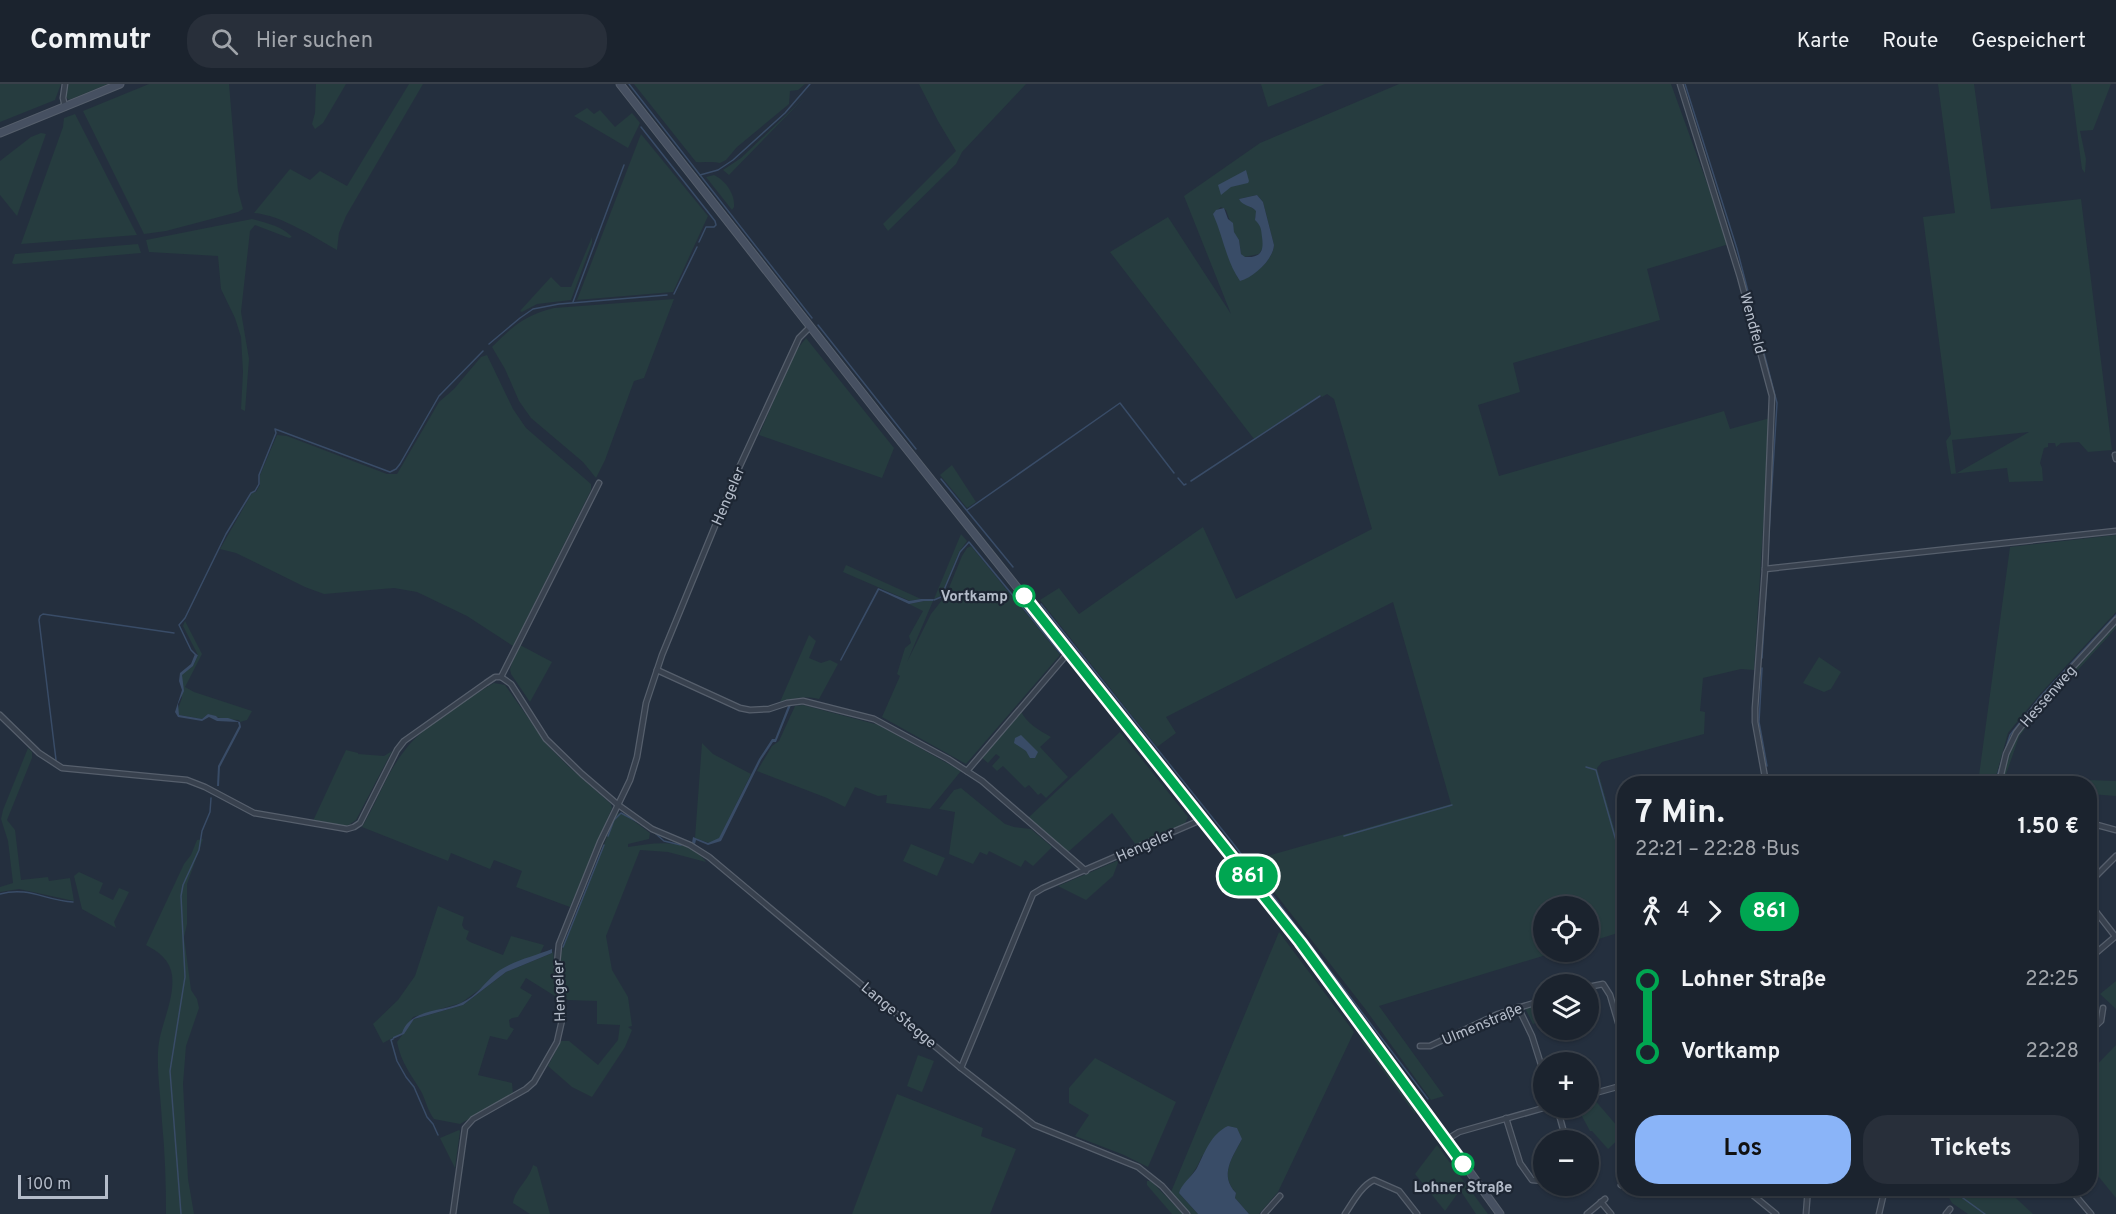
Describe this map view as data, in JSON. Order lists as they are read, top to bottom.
{
  "streets": {
    "street": [
      "Wendfeld",
      "Hengeler",
      "Hessenweg",
      "Lange Stegge",
      "Ulmenstraße"
    ]
  },
  "crossings": [
    ["Hengeler", "Lange Stegge"]
  ],
  "places": ["Vortkamp", "Lohner Straße"],
  "lines": ["bus line 861"],
  "scale_bar": "100 m",
  "page": {
    "header": "Commutr",
    "search": "Hier suchen",
    "nav": ["Karte", "Route", "Gespeichert"],
    "on_map": "861",
    "heading": ["7 Min.", "22:21 – 22:28 · Bus", "1.50 €"],
    "legs": ["4", "861"],
    "map_buttons": ["+", "−"],
    "list": [
      {
        "name": "Lohner Straße",
        "value": "22:25"
      },
      {
        "name": "Vortkamp",
        "value": "22:28"
      }
    ],
    "buttons": ["Los", "Tickets"],
    "scale": "100 m"
  }
}
